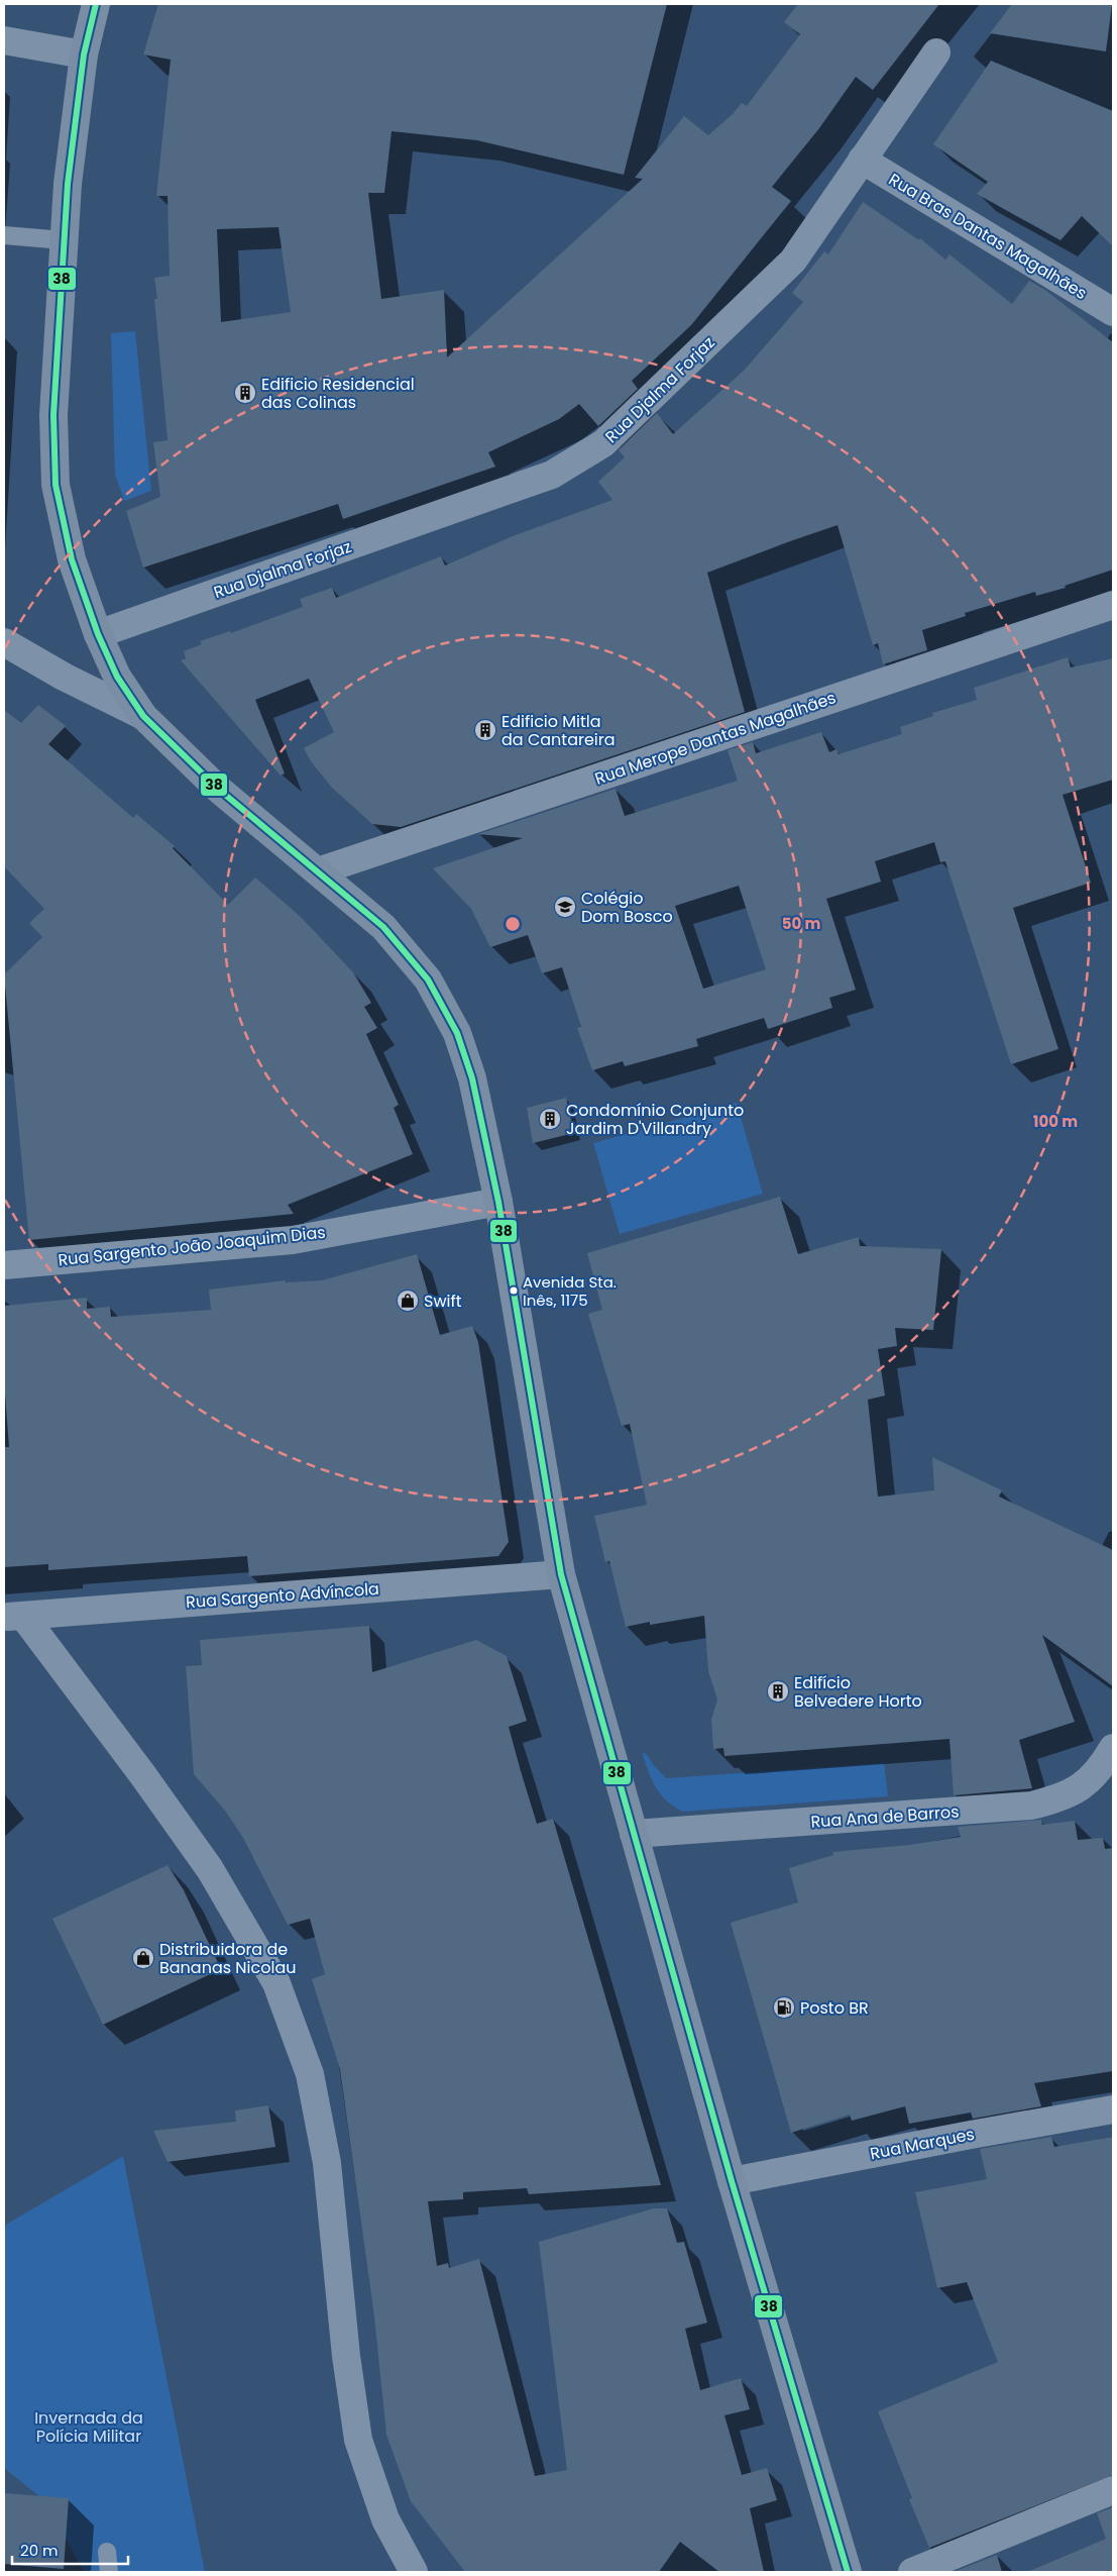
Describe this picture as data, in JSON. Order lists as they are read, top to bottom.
{
  "streets": {
    "street": [
      "Rua Bras Dantas Magalhães",
      "Rua Djalma Forjaz",
      "Rua Merope Dantas Magalhães",
      "Rua Sargento João Joaquim Dias",
      "Rua Sargento Advíncola",
      "Rua Ana de Barros",
      "Rua Marques"
    ]
  },
  "crossings": [
    ["Rua Bras Dantas Magalhães", "Rua Djalma Forjaz"]
  ],
  "parks": ["Invernada da Polícia Militar"],
  "places": {
    "building": [
      "Edificio Residencial das Colinas",
      "Edificio Mitla da Cantareira",
      "Condomínio Conjunto Jardim D'Villandry",
      "Edifício Belvedere Horto"
    ],
    "school or university": ["Colégio Dom Bosco"],
    "other": ["Avenida Sta. Inês, 1175"],
    "shop": ["Swift", "Distribuidora de Bananas Nicolau"],
    "fuel station": ["Posto BR"]
  },
  "lines": ["transit line 38"],
  "scale_bar": "20 m",
  "rings": ["50 m", "100 m"]
}
